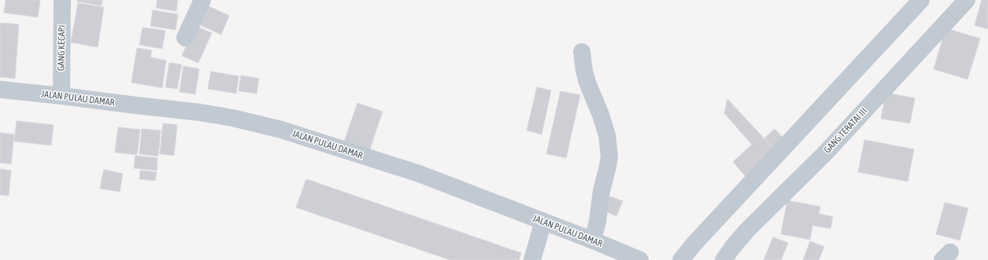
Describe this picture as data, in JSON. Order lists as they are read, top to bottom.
{
  "streets": {
    "street": ["GANG KECAPI", "JALAN PULAU DAMAR", "GANG TERATAI III"]
  },
  "crossings": [
    ["GANG KECAPI", "JALAN PULAU DAMAR"]
  ]
}
